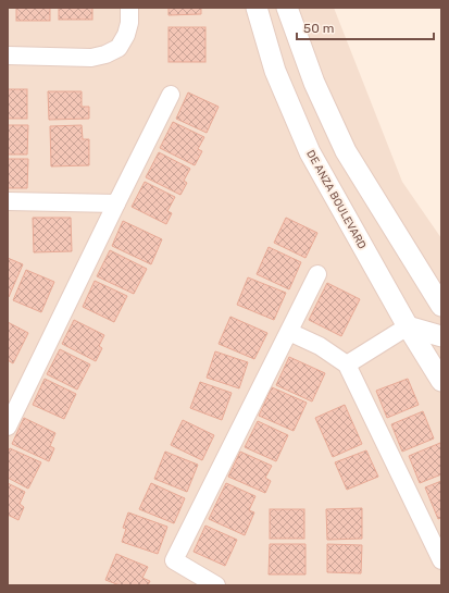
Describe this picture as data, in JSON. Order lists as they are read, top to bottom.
{
  "streets": {
    "street": ["DE ANZA BOULEVARD"]
  },
  "scale_bar": "50 m"
}
